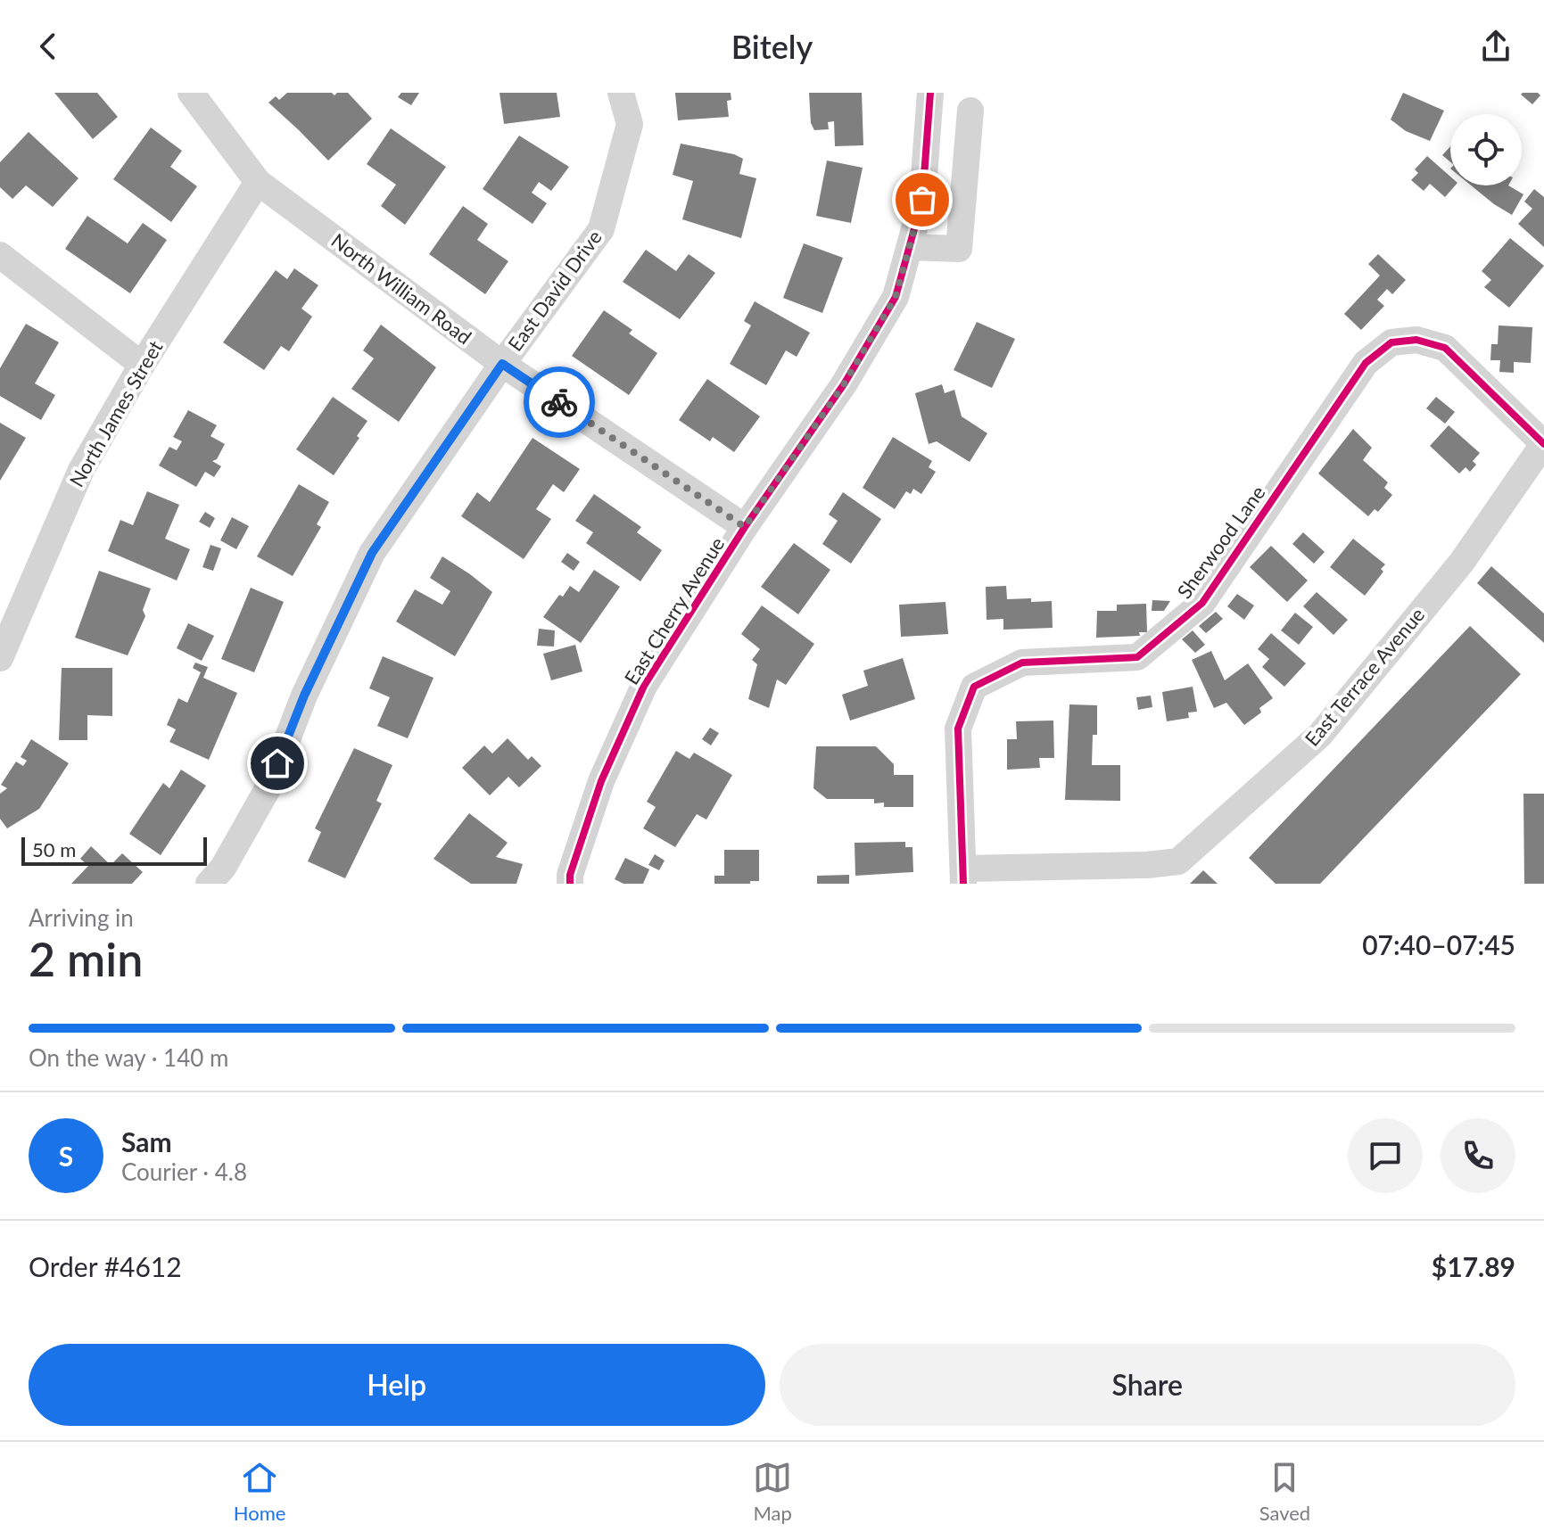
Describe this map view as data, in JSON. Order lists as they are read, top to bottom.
{
  "streets": {
    "street": [
      "North William Road",
      "East David Drive",
      "North James Street",
      "Sherwood Lane",
      "East Cherry Avenue",
      "East Terrace Avenue"
    ]
  },
  "crossings": [
    ["North William Road", "East David Drive"],
    ["North William Road", "North James Street"],
    ["North William Road", "East Cherry Avenue"],
    ["Sherwood Lane", "East Terrace Avenue"]
  ],
  "scale_bar": "50 m",
  "page": {
    "header": "Bitely",
    "scale": "50 m",
    "heading": ["2 min", "Arriving in", "07:40–07:45"],
    "panel": [
      "Sam",
      "Courier · 4.8",
      "Order #4612",
      "$17.89"
    ],
    "bar": "On the way · 140 m",
    "round": "S",
    "buttons": ["Help", "Share"],
    "tabs": ["Home", "Map", "Saved"]
  }
}
